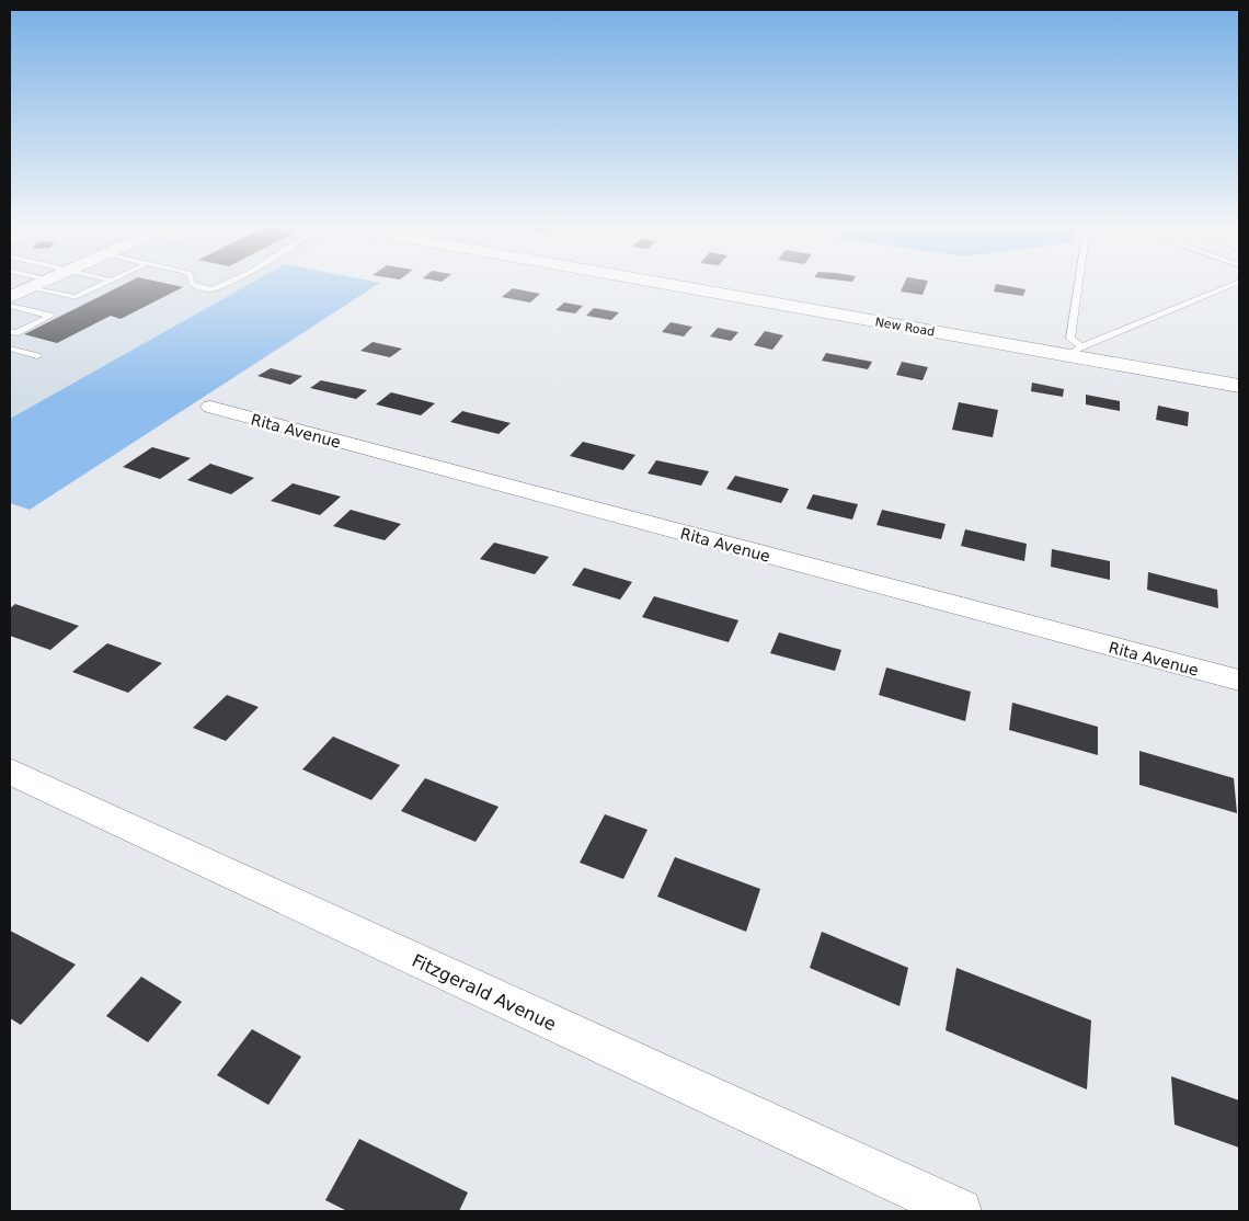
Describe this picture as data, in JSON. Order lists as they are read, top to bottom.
{
  "streets": {
    "street": ["New Road", "Rita Avenue", "Fitzgerald Avenue"]
  }
}
